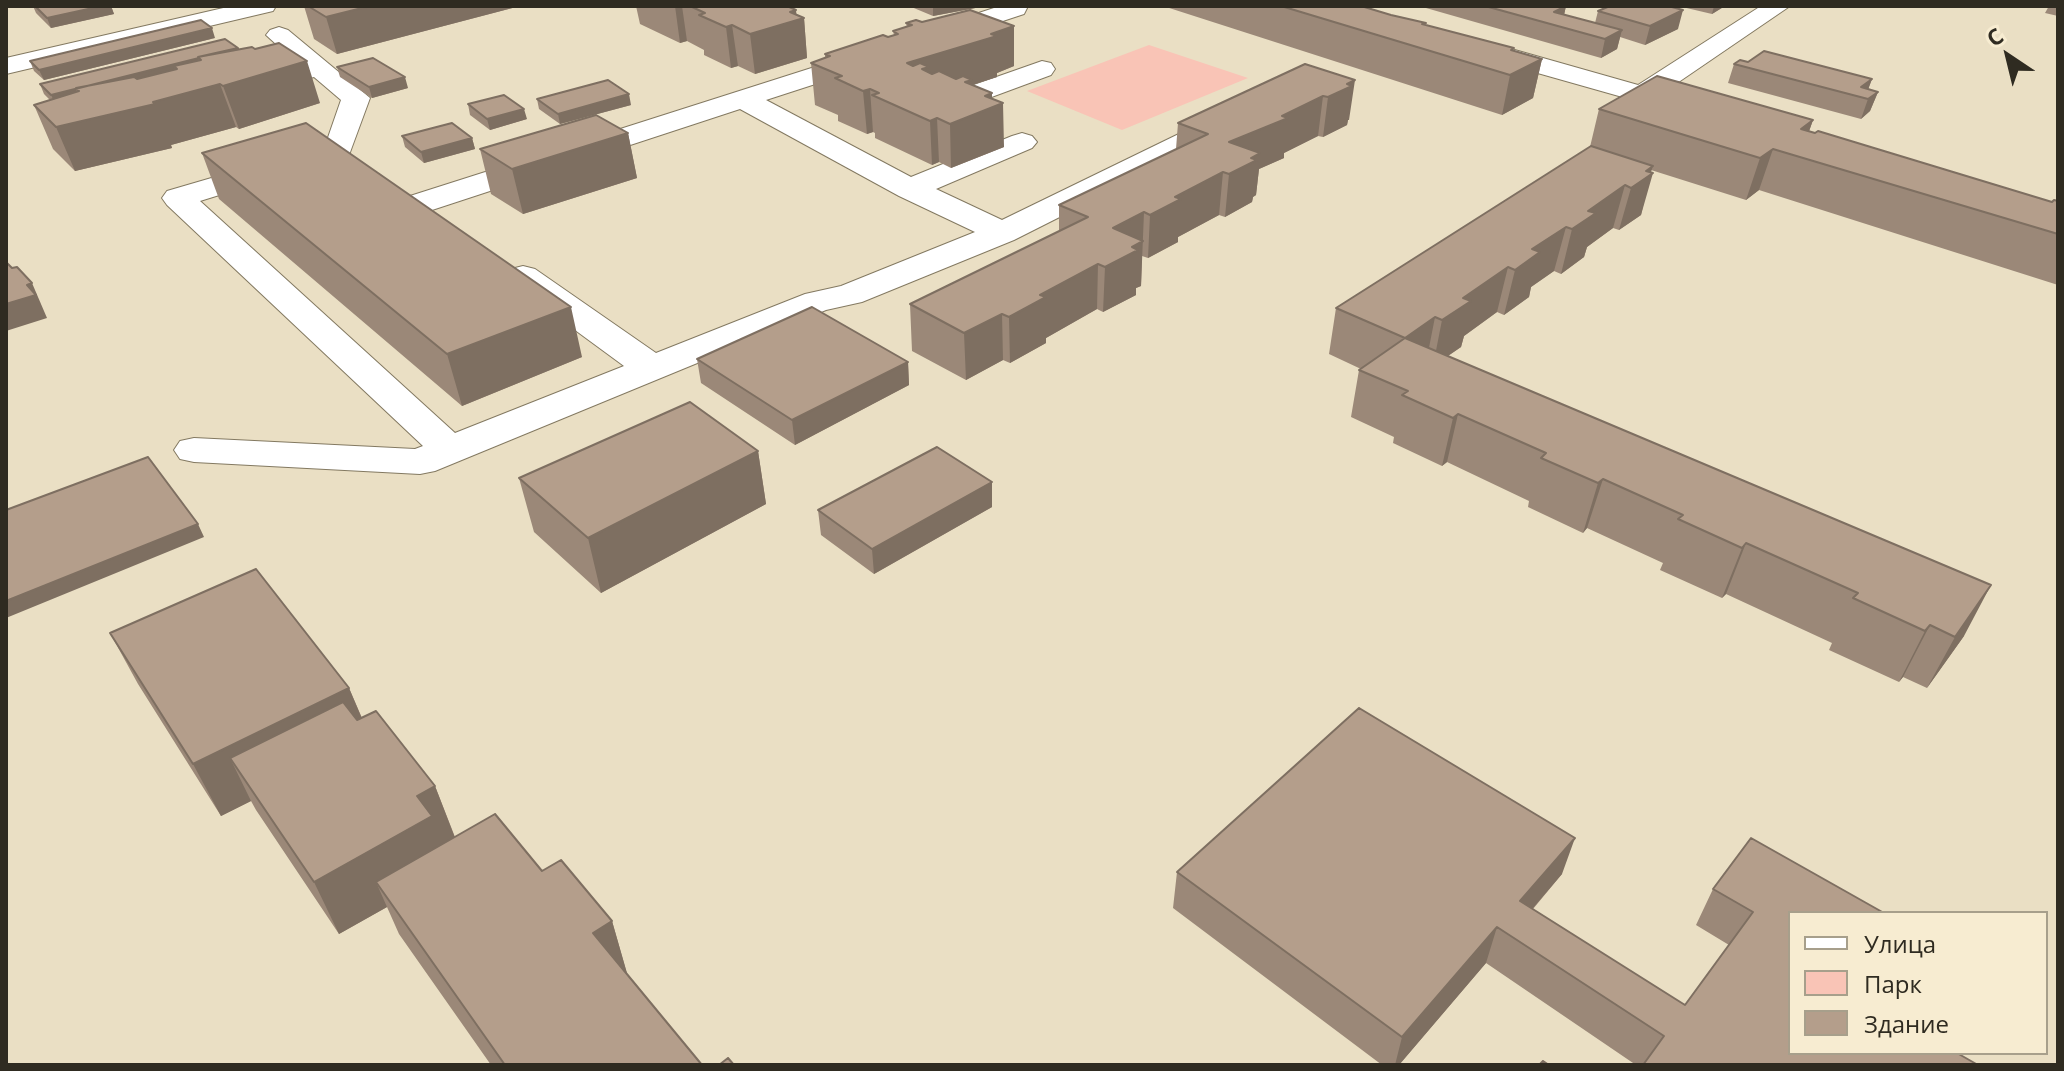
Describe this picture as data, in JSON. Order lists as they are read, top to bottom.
{
  "legend": ["Улица", "Парк", "Здание"],
  "north": "top left"
}
